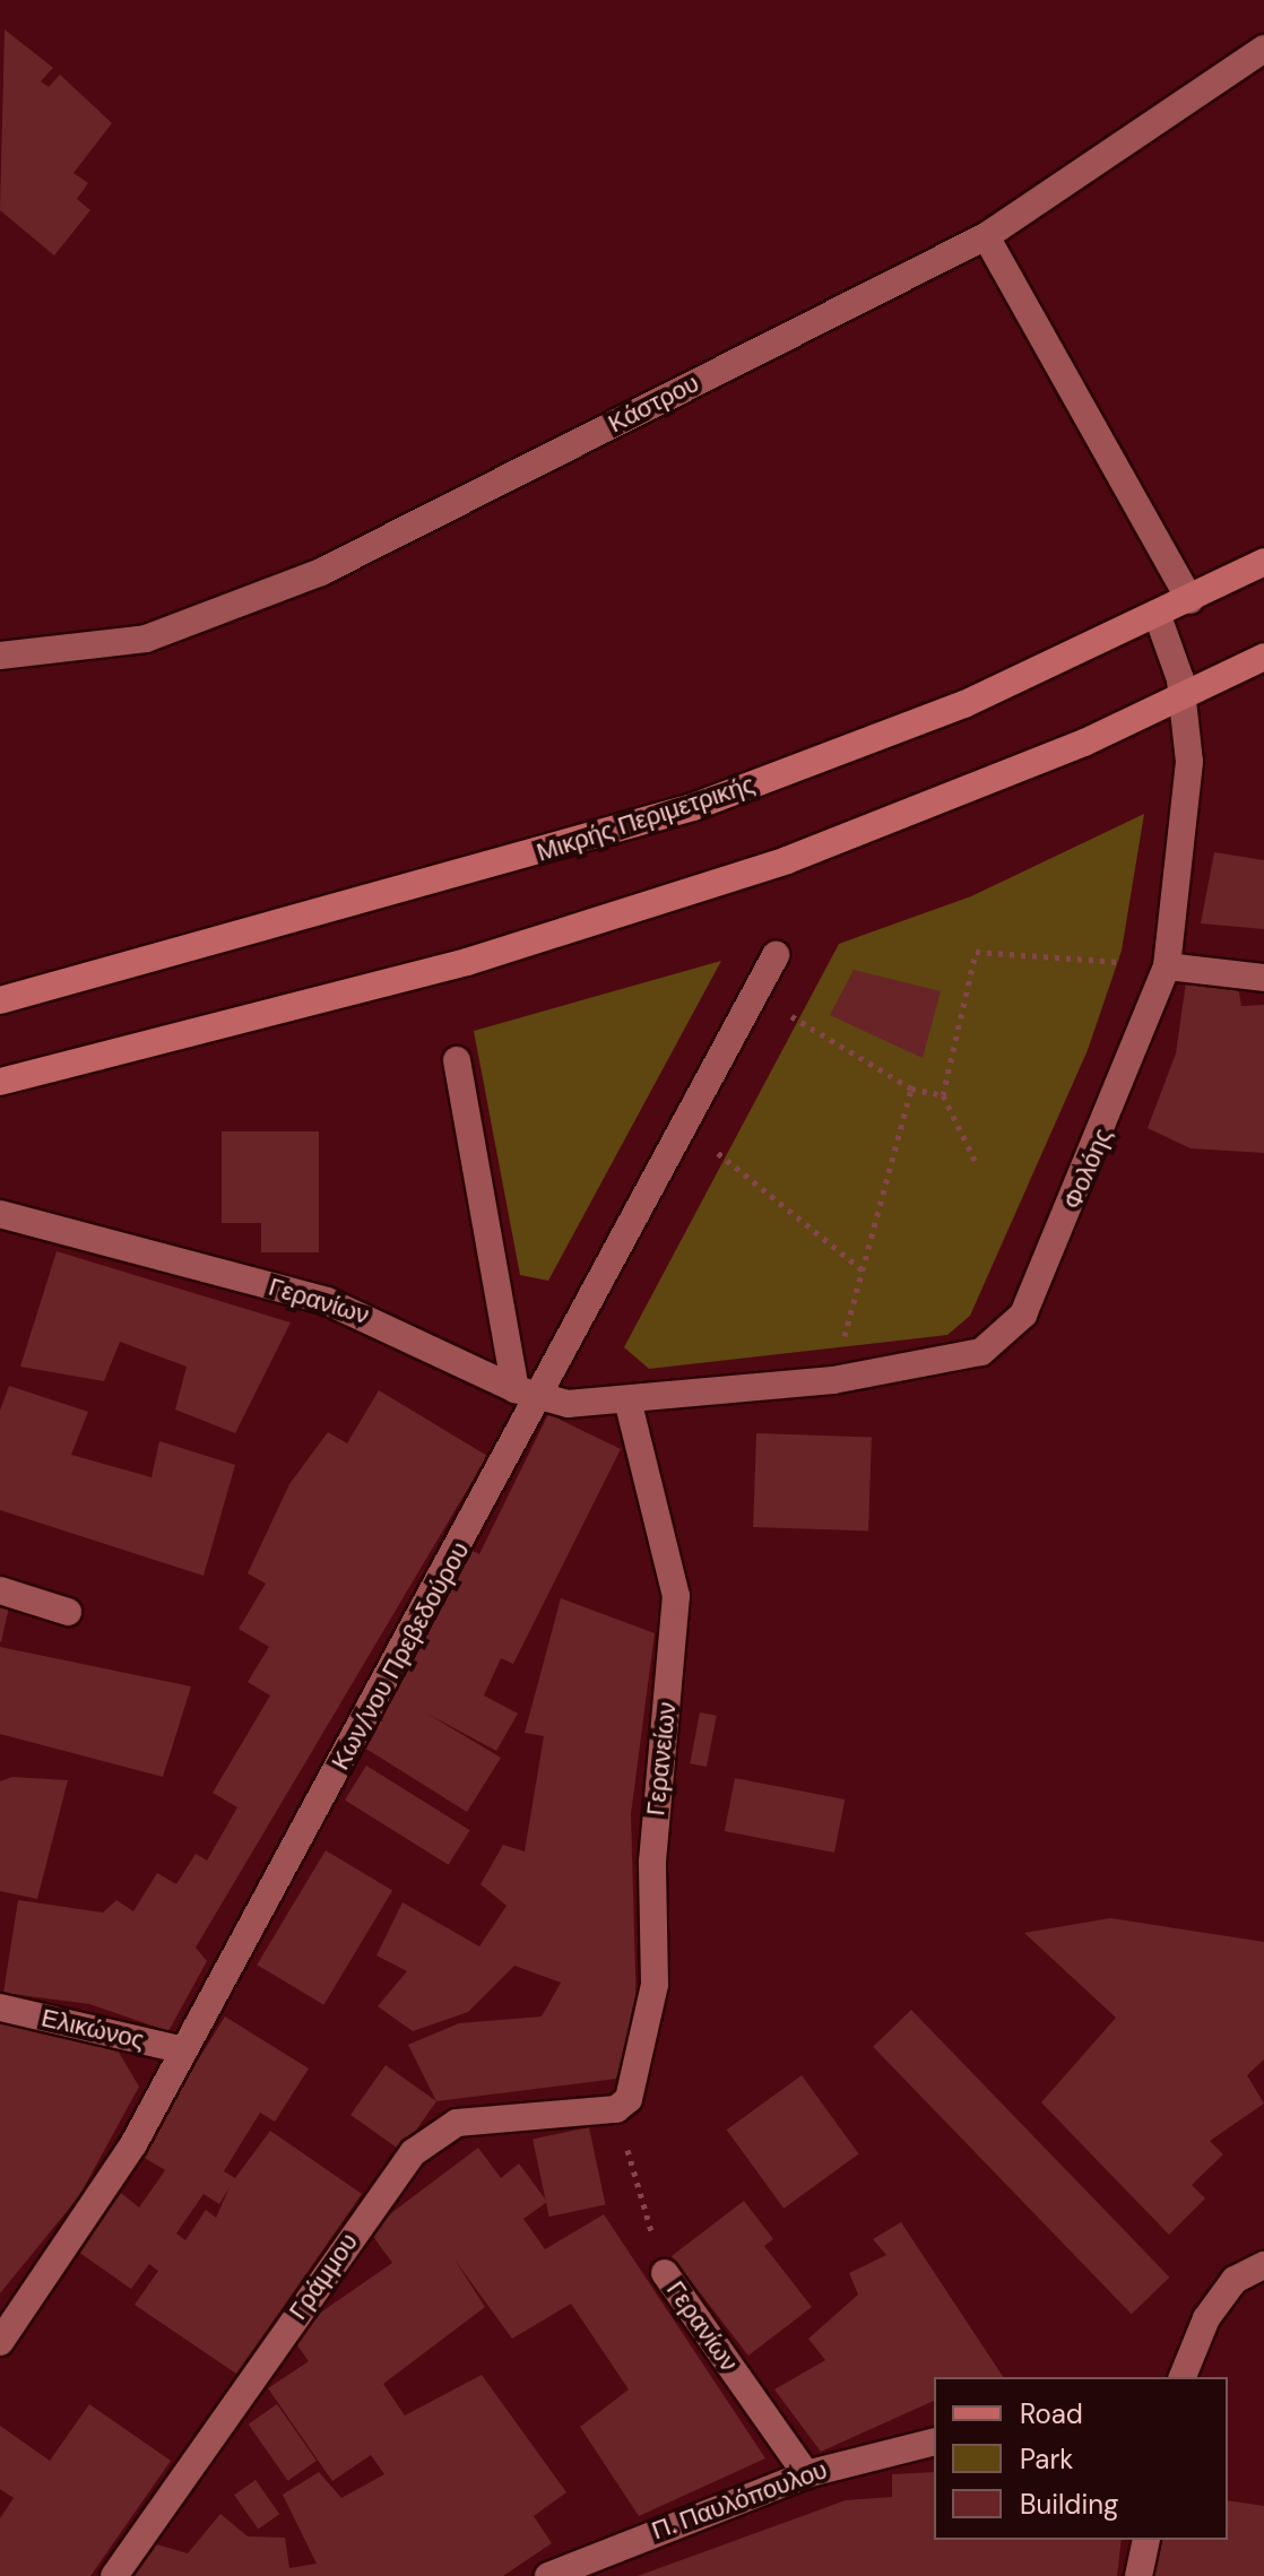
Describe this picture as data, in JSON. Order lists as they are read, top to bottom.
{
  "streets": {
    "main road": ["Μικρής Περιμετρικής"],
    "street": [
      "Κάστρου",
      "Φολόης",
      "Γερανίων",
      "Κων/νου Πρεβεδούρου",
      "Γερανείων",
      "Ελικώνος",
      "Γράμμου",
      "Π. Παυλόπουλου"
    ]
  },
  "crossings": [
    ["Μικρής Περιμετρικής", "Φολόης"],
    ["Φολόης", "Γερανίων"],
    ["Φολόης", "Γερανείων"],
    ["Γερανίων", "Κων/νου Πρεβεδούρου"],
    ["Γερανίων", "Γερανείων"],
    ["Γερανίων", "Γράμμου"],
    ["Γερανίων", "Π. Παυλόπουλου"],
    ["Κων/νου Πρεβεδούρου", "Ελικώνος"],
    ["Γερανείων", "Γράμμου"]
  ],
  "legend": ["Road", "Park", "Building"]
}
